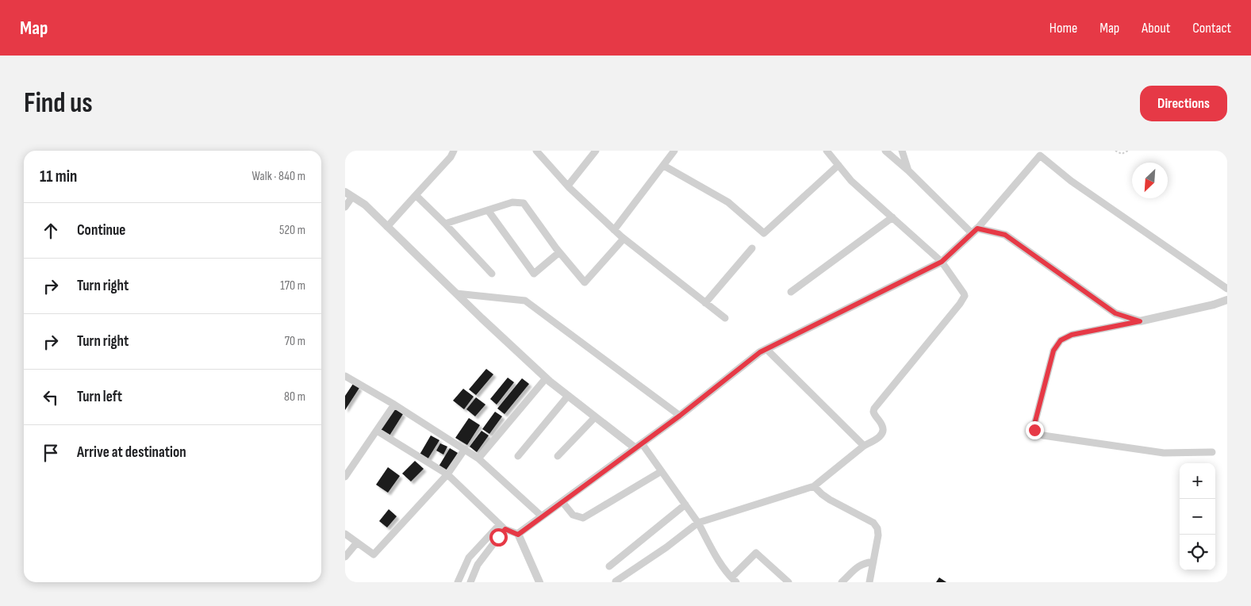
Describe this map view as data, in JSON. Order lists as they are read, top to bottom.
{
  "north": "bottom left",
  "page": {
    "header": "Map",
    "nav": [
      "Home",
      "Map",
      "About",
      "Contact"
    ],
    "buttons": "Directions",
    "title": "Find us",
    "heading": ["11 min", "Walk · 840 m"],
    "list": [
      ["Continue", "520 m"],
      ["Turn right", "170 m"],
      ["Turn right", "70 m"],
      ["Turn left", "80 m"],
      "Arrive at destination"
    ],
    "map_buttons": ["+", "−"]
  }
}
